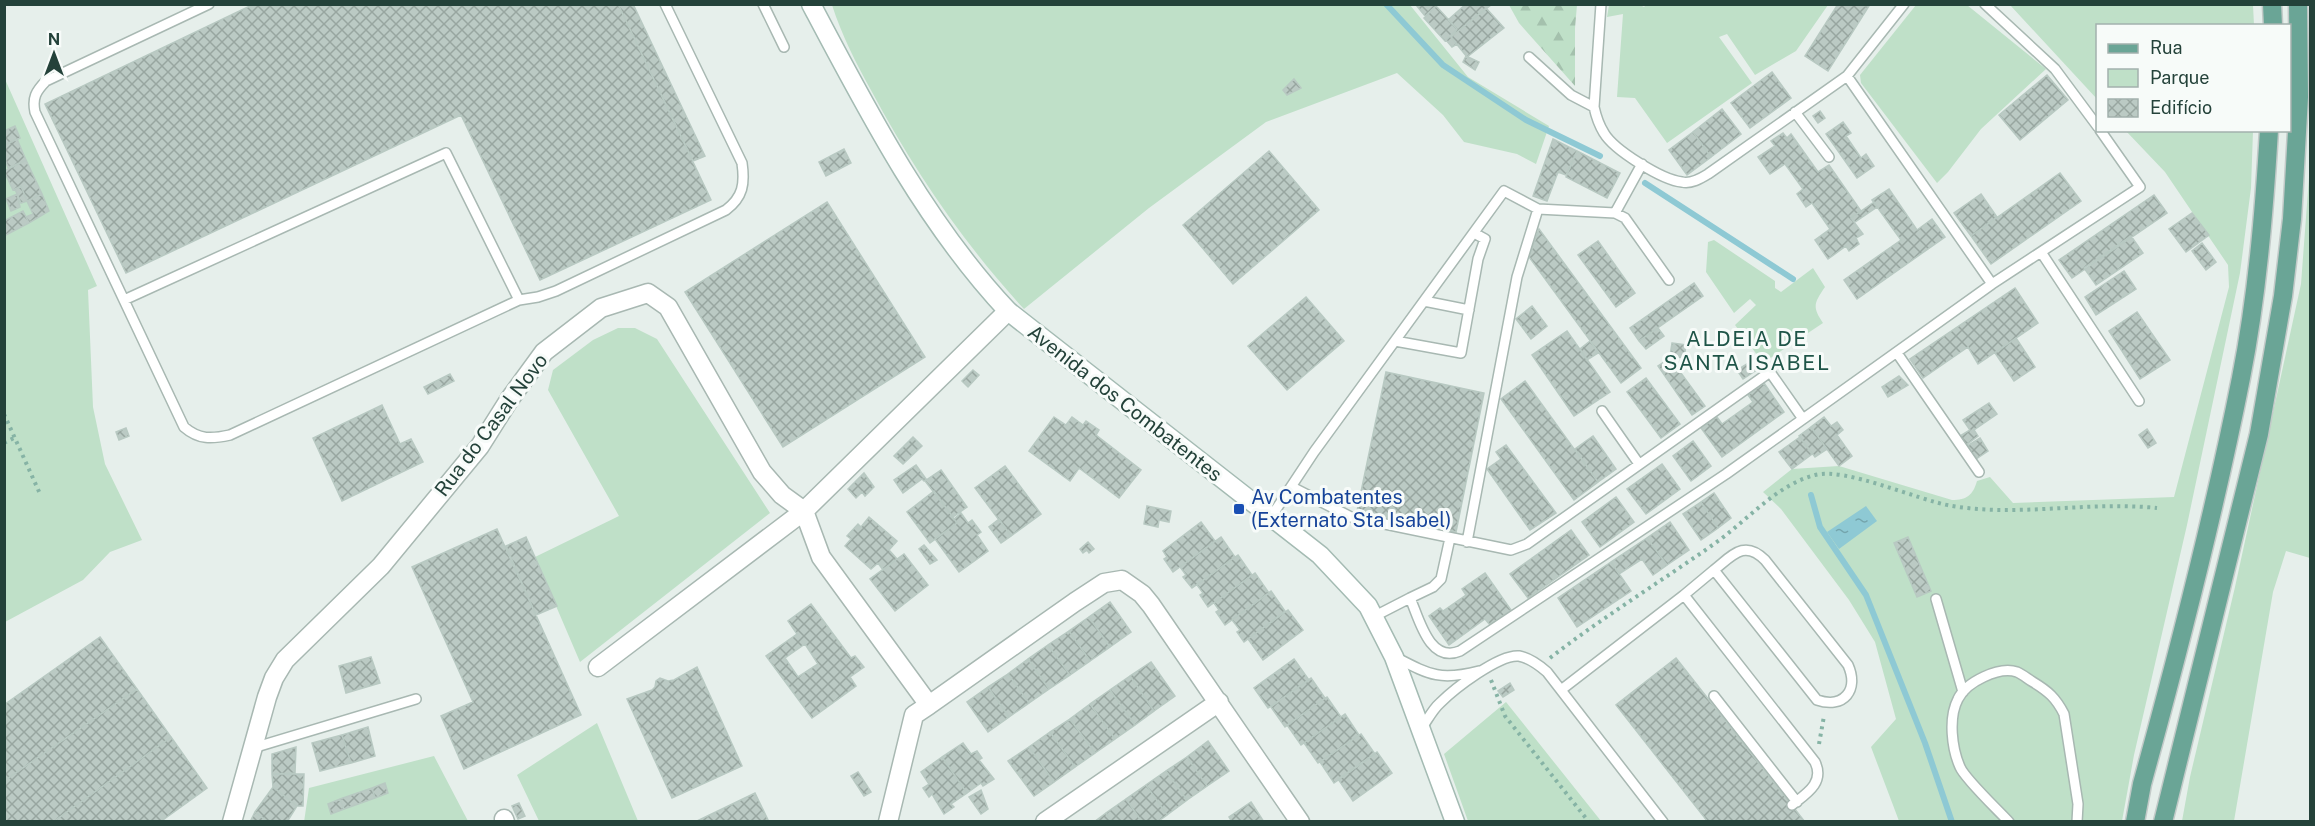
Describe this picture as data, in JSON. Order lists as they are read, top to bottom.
{
  "streets": {
    "street": ["Avenida dos Combatentes", "Rua do Casal Novo"]
  },
  "districts": ["ALDEIA DE SANTA ISABEL"],
  "places": {
    "transit": ["Av Combatentes (Externato Sta Isabel)"]
  },
  "legend": ["Rua", "Parque", "Edifício"],
  "north": "top"
}
